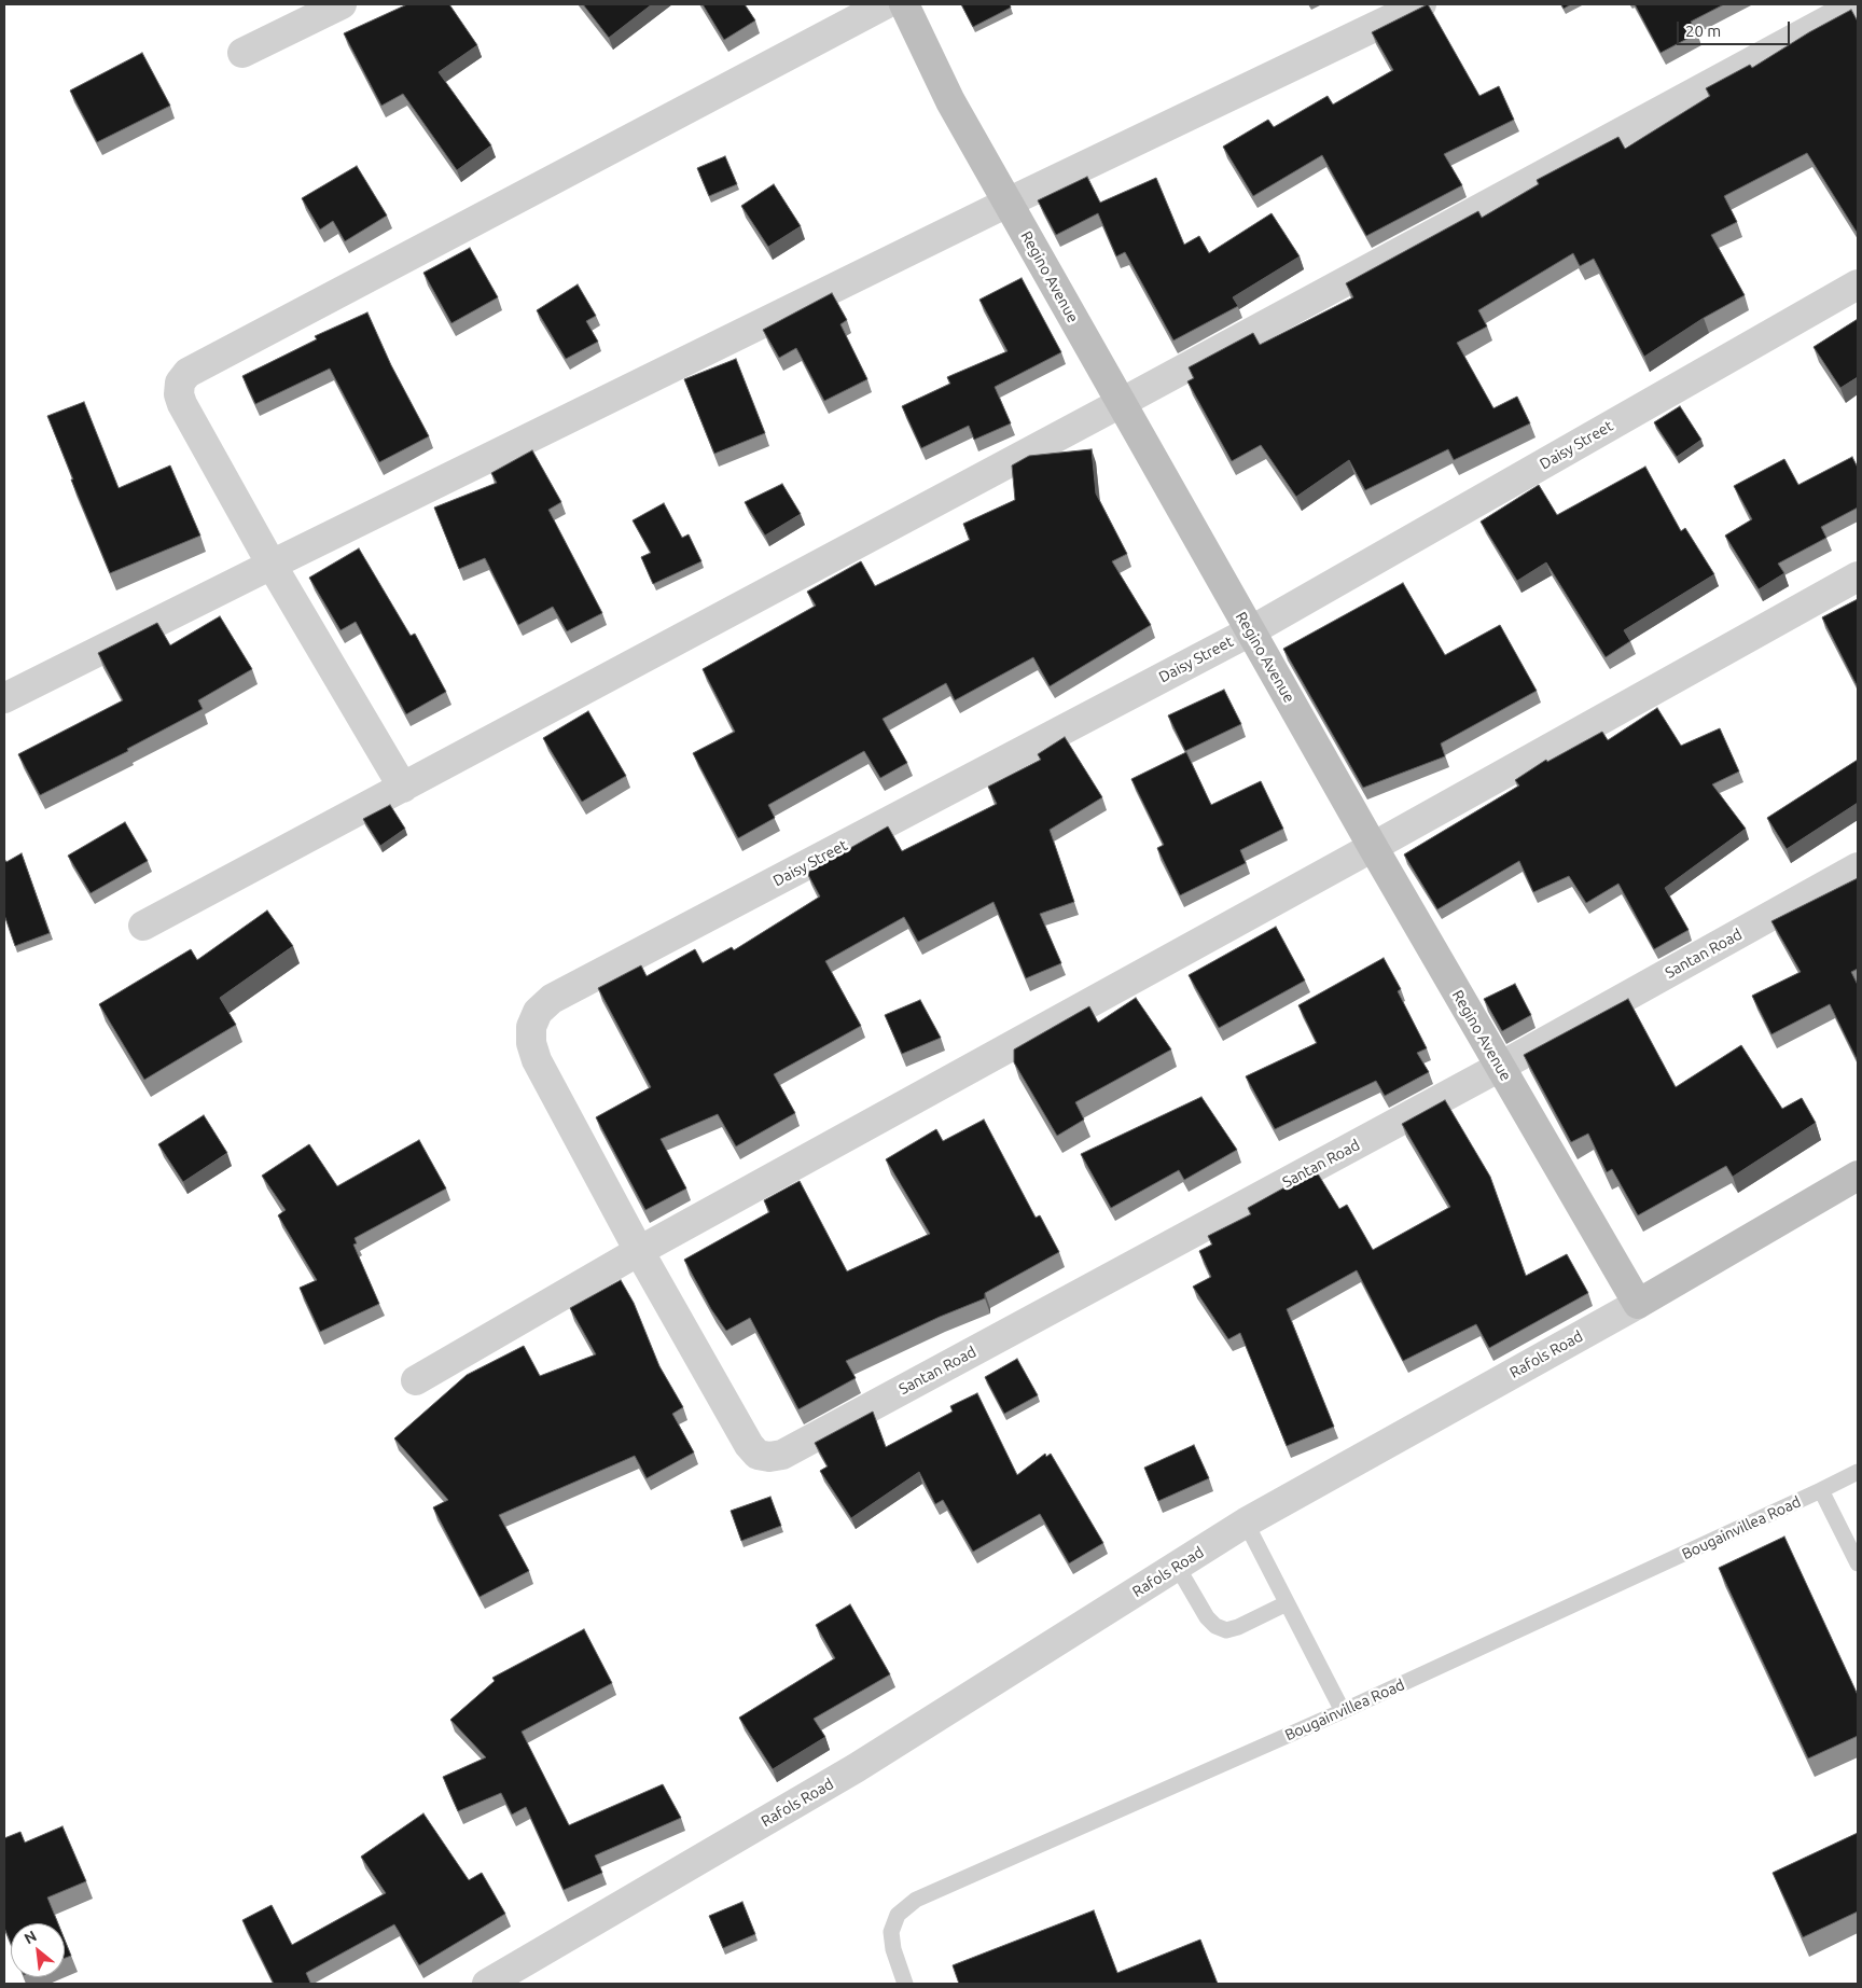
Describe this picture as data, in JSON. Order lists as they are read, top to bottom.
{
  "streets": {
    "street": [
      "Regino Avenue",
      "Daisy Street",
      "Santan Road",
      "Rafols Road"
    ],
    "lane": ["Bougainvillea Road"]
  },
  "crossings": [
    ["Regino Avenue", "Daisy Street"],
    ["Regino Avenue", "Santan Road"],
    ["Regino Avenue", "Rafols Road"],
    ["Daisy Street", "Santan Road"]
  ],
  "scale_bar": "20 m",
  "north": "top left"
}
